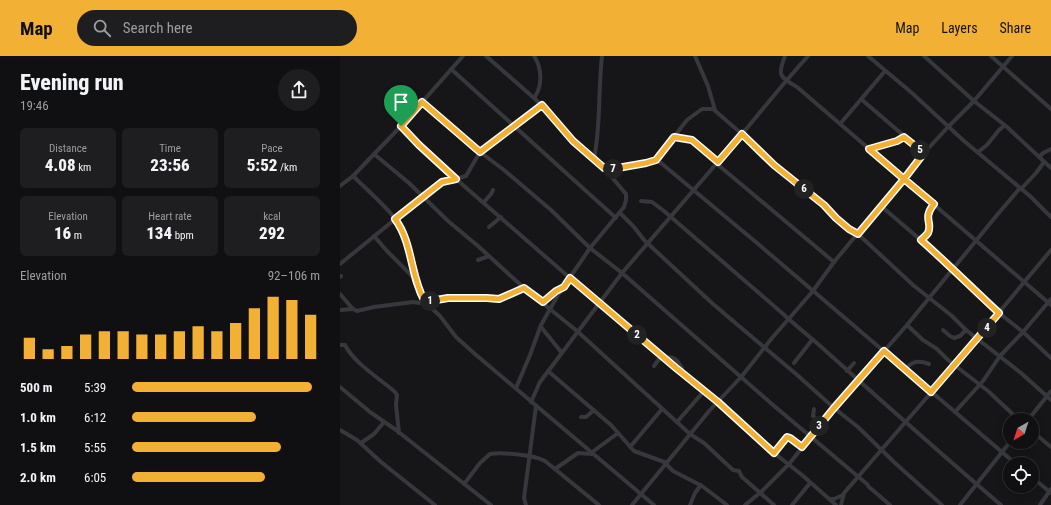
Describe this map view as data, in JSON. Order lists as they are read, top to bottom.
{
  "north": "bottom left",
  "page": {
    "header": "Map",
    "search": "Search here",
    "nav": ["Map", "Layers", "Share"],
    "heading": ["Evening run", "19:46"],
    "stats": [
      ["Distance", "4.08 km"],
      ["Time", "23:56"],
      ["Pace", "5:52 /km"],
      ["Elevation", "16 m"],
      ["Heart rate", "134 bpm"],
      ["kcal", "292"]
    ],
    "pins": [
      "5",
      "7",
      "6",
      "1",
      "4",
      "2",
      "3"
    ],
    "chart": ["Elevation", "92–106 m"],
    "list": [
      {
        "name": "500 m",
        "note": "5:39"
      },
      {
        "name": "1.0 km",
        "note": "6:12"
      },
      {
        "name": "1.5 km",
        "note": "5:55"
      },
      {
        "name": "2.0 km",
        "note": "6:05"
      }
    ]
  }
}
